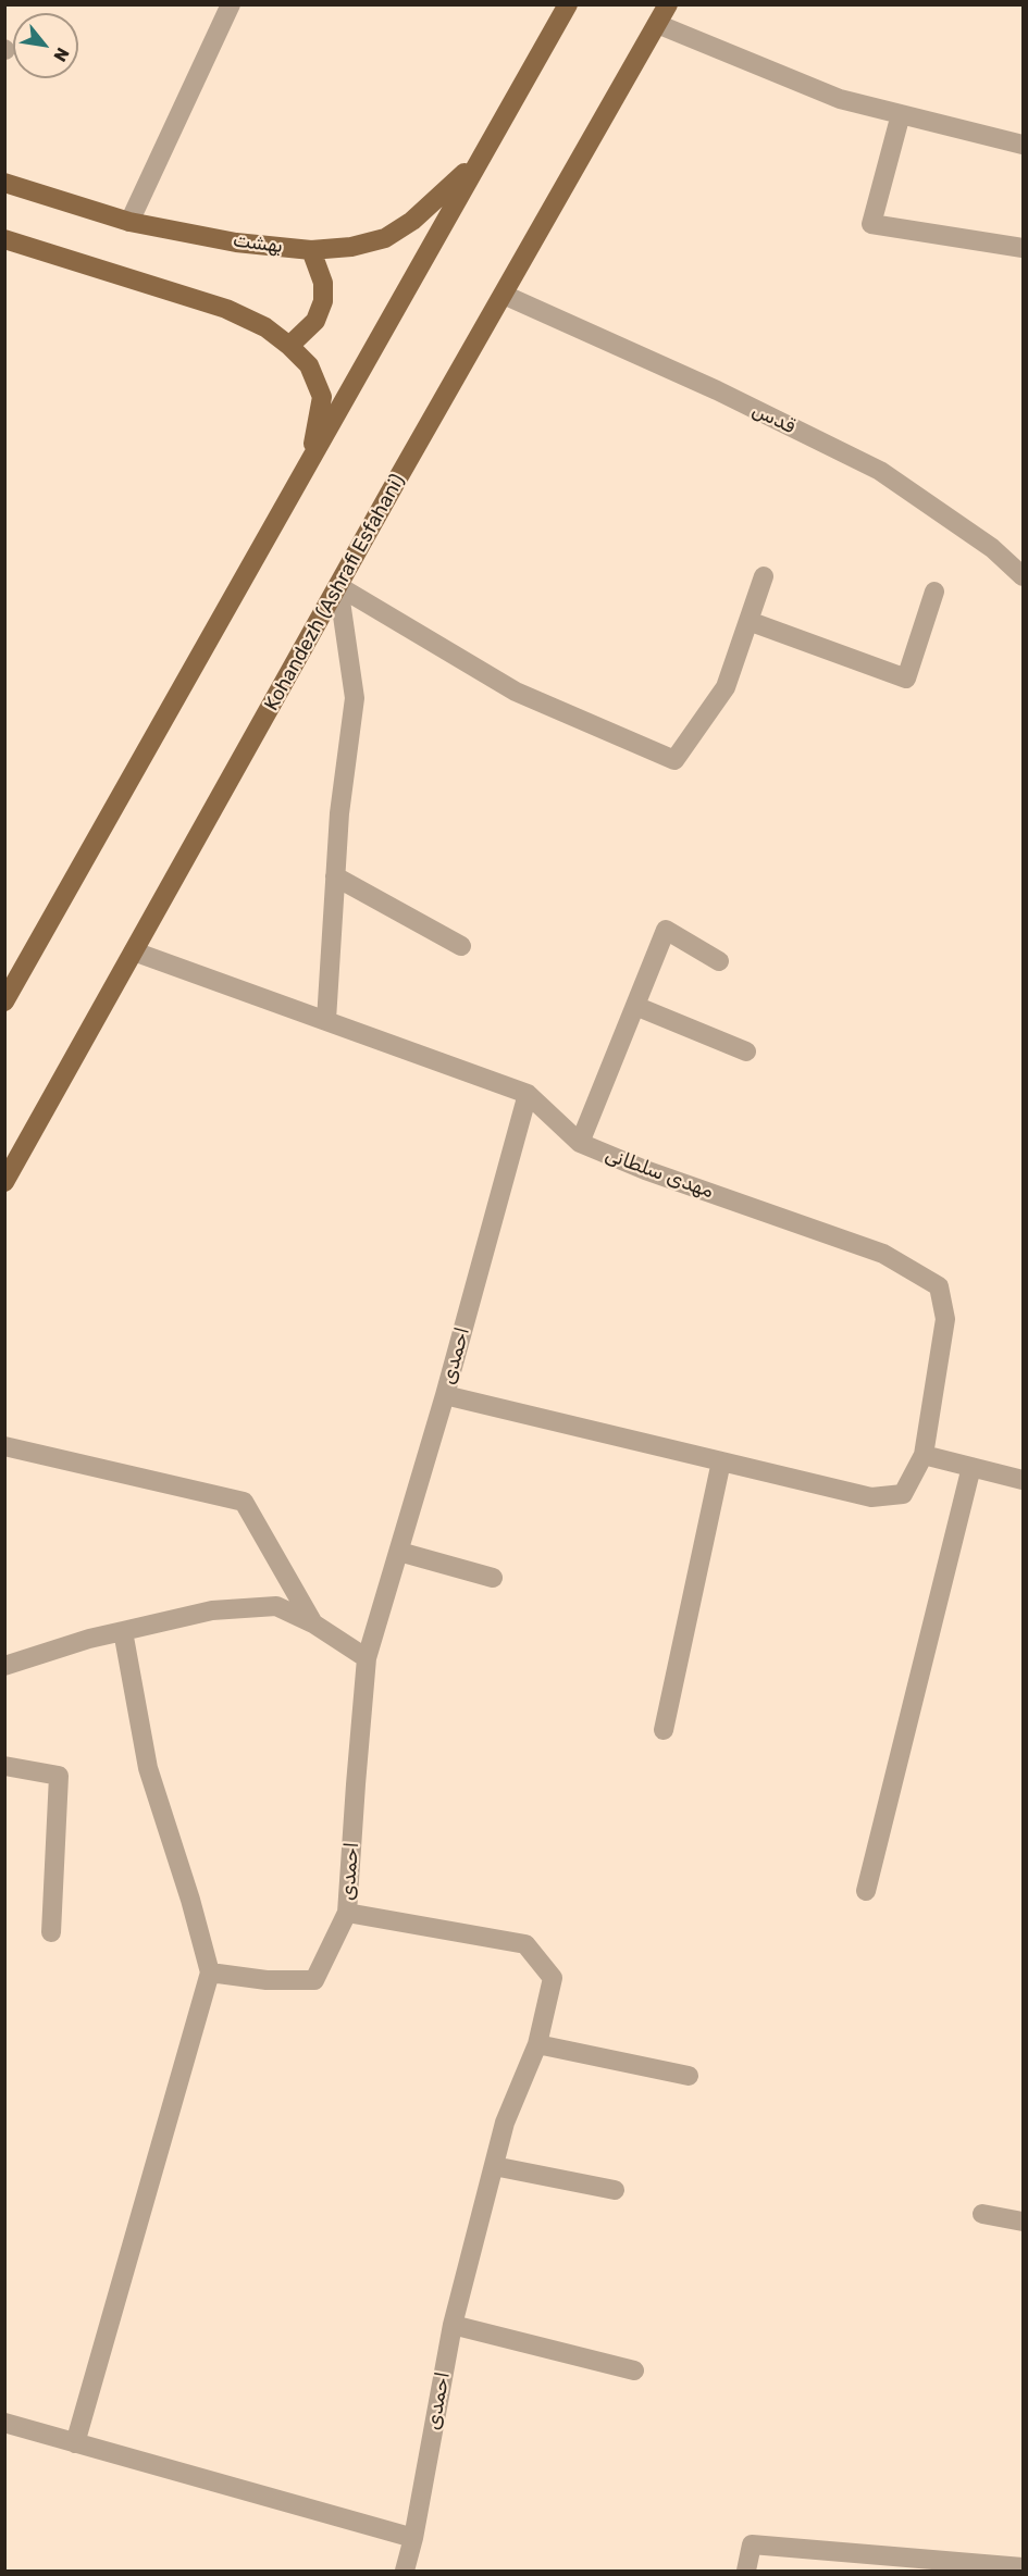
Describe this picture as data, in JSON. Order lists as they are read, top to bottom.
{
  "streets": {
    "main road": ["بهشت", "Kohandezh (Ashrafi Esfahani)"],
    "street": ["قدس", "مهدی سلطانی", "احمدی"]
  },
  "crossings": [
    ["قدس", "Kohandezh (Ashrafi Esfahani)"],
    ["Kohandezh (Ashrafi Esfahani)", "مهدی سلطانی"],
    ["مهدی سلطانی", "احمدی"]
  ],
  "north": "bottom right"
}
